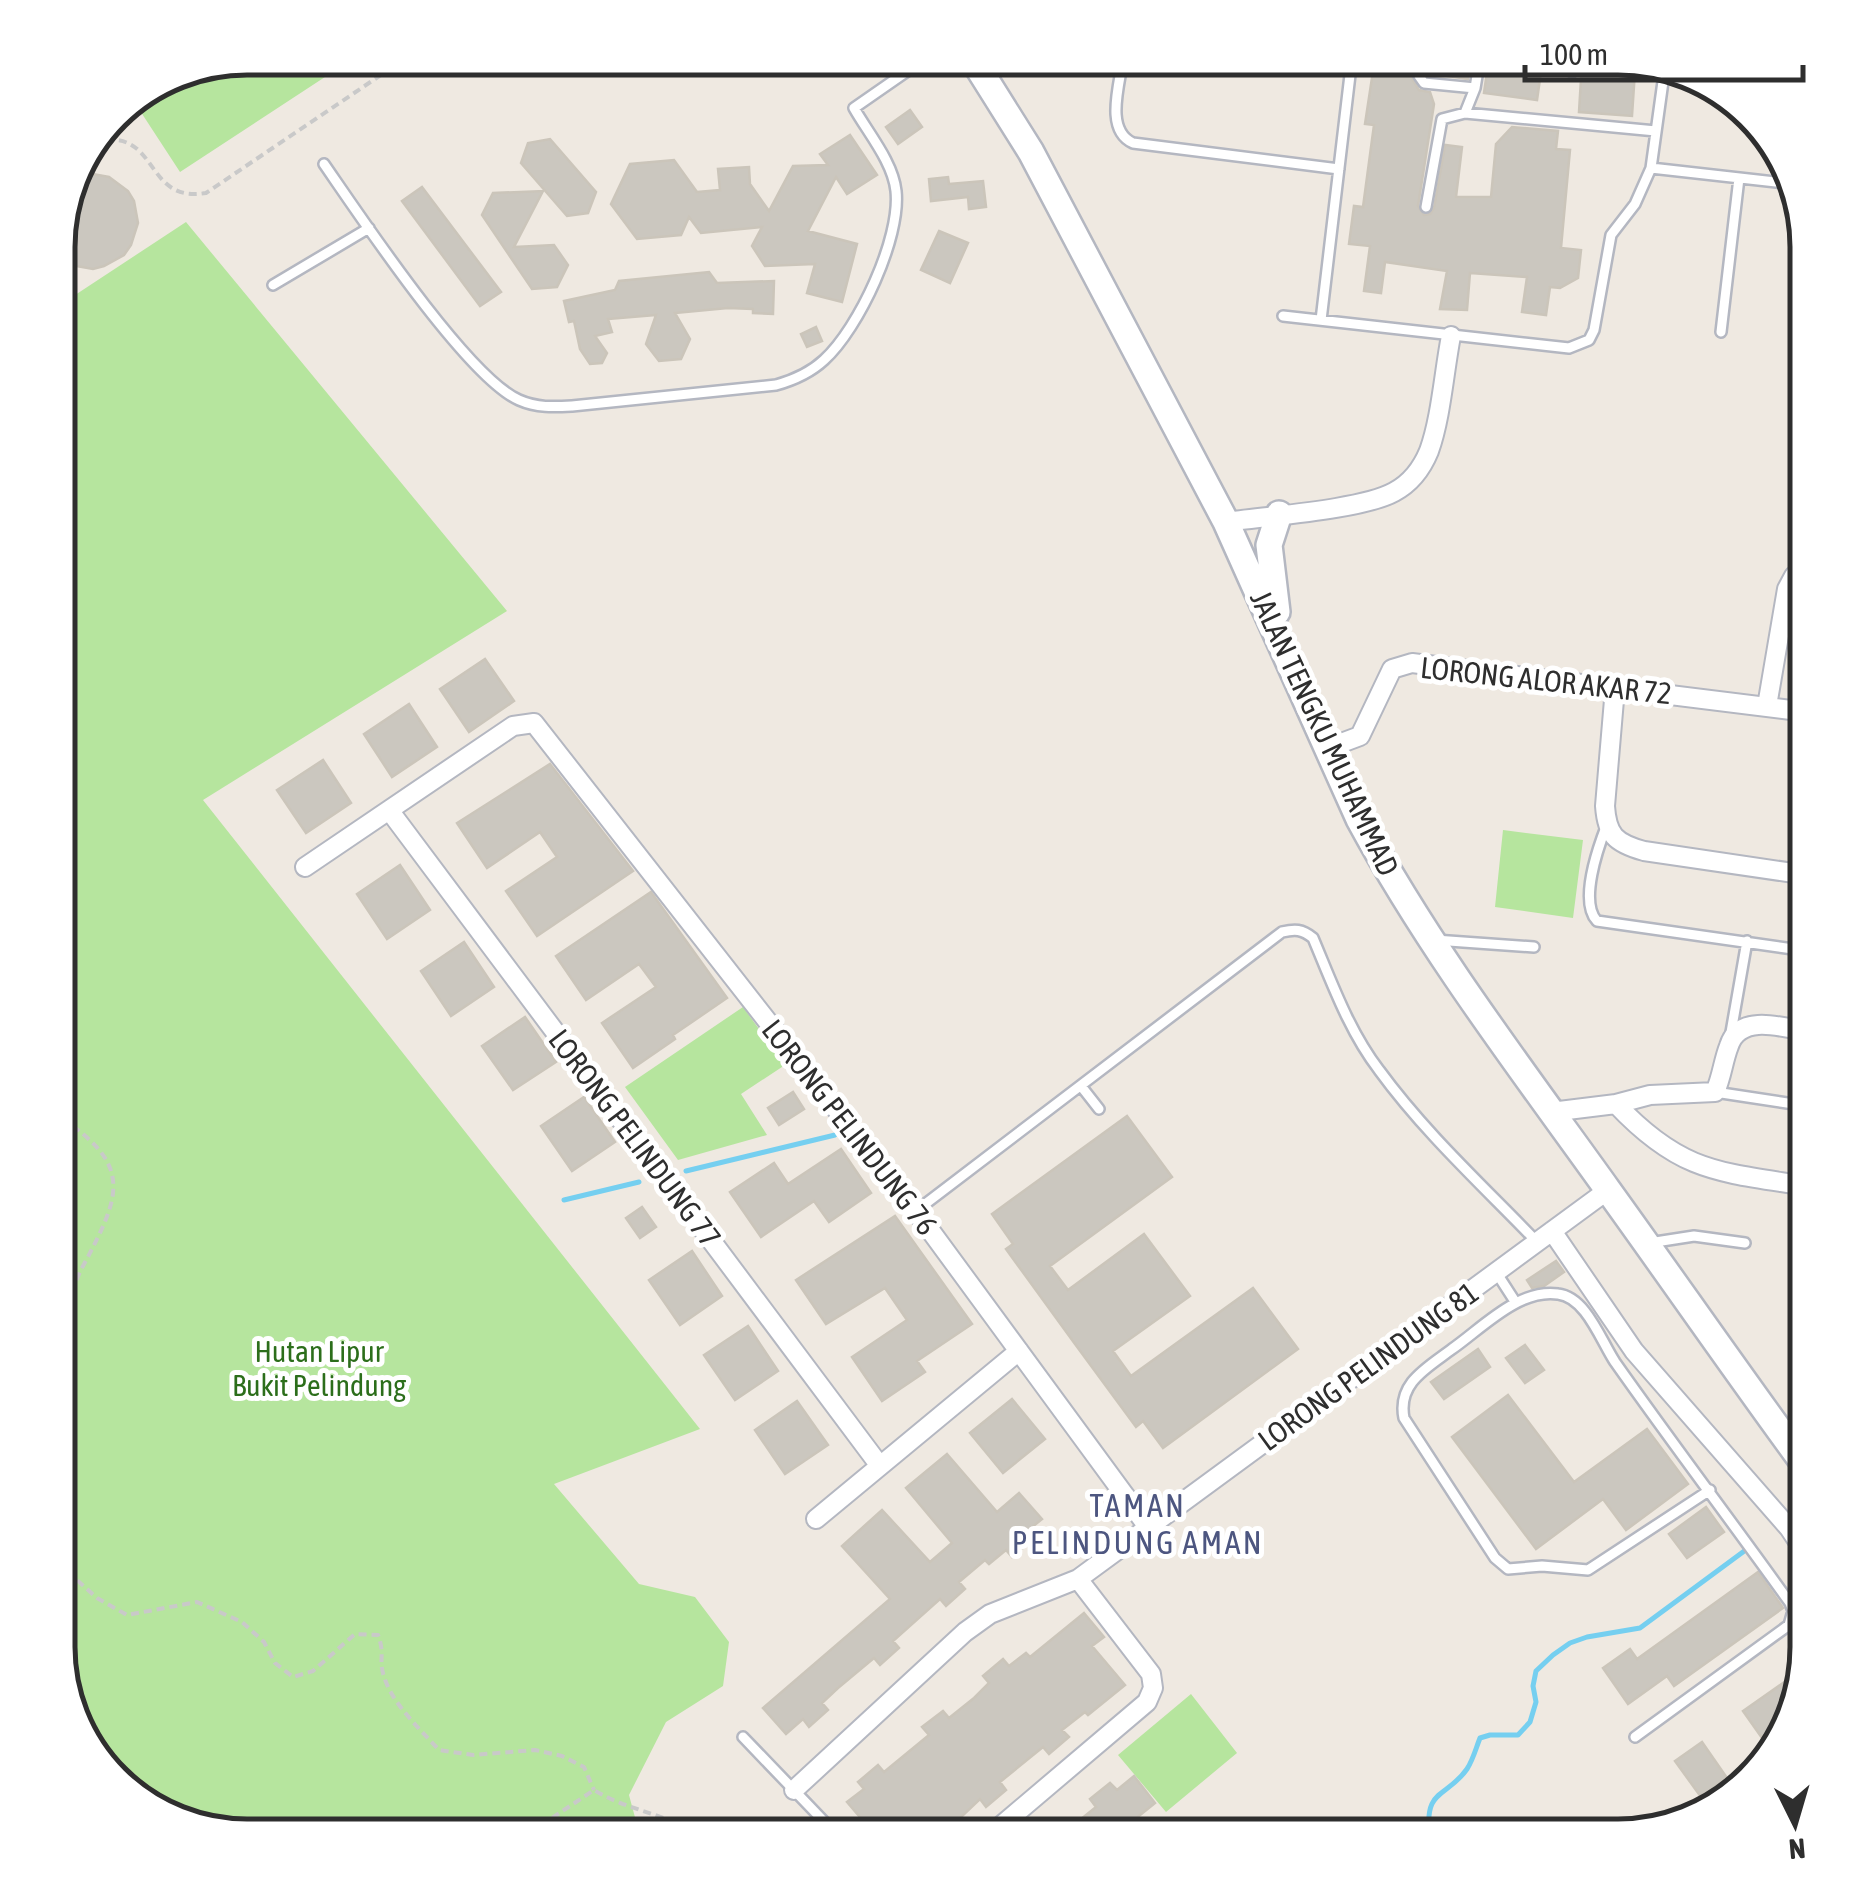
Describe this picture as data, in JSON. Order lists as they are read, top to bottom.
{
  "streets": {
    "main road": ["JALAN TENGKU MUHAMMAD"],
    "street": [
      "LORONG ALOR AKAR 72",
      "LORONG PELINDUNG 76",
      "LORONG PELINDUNG 77",
      "LORONG PELINDUNG 81"
    ]
  },
  "crossings": [
    ["LORONG ALOR AKAR 72", "JALAN TENGKU MUHAMMAD"],
    ["JALAN TENGKU MUHAMMAD", "LORONG PELINDUNG 81"],
    ["LORONG PELINDUNG 76", "LORONG PELINDUNG 77"],
    ["LORONG PELINDUNG 76", "LORONG PELINDUNG 81"]
  ],
  "districts": ["TAMAN PELINDUNG AMAN"],
  "parks": ["Hutan Lipur Bukit Pelindung"],
  "scale_bar": "100 m",
  "north": "bottom"
}
